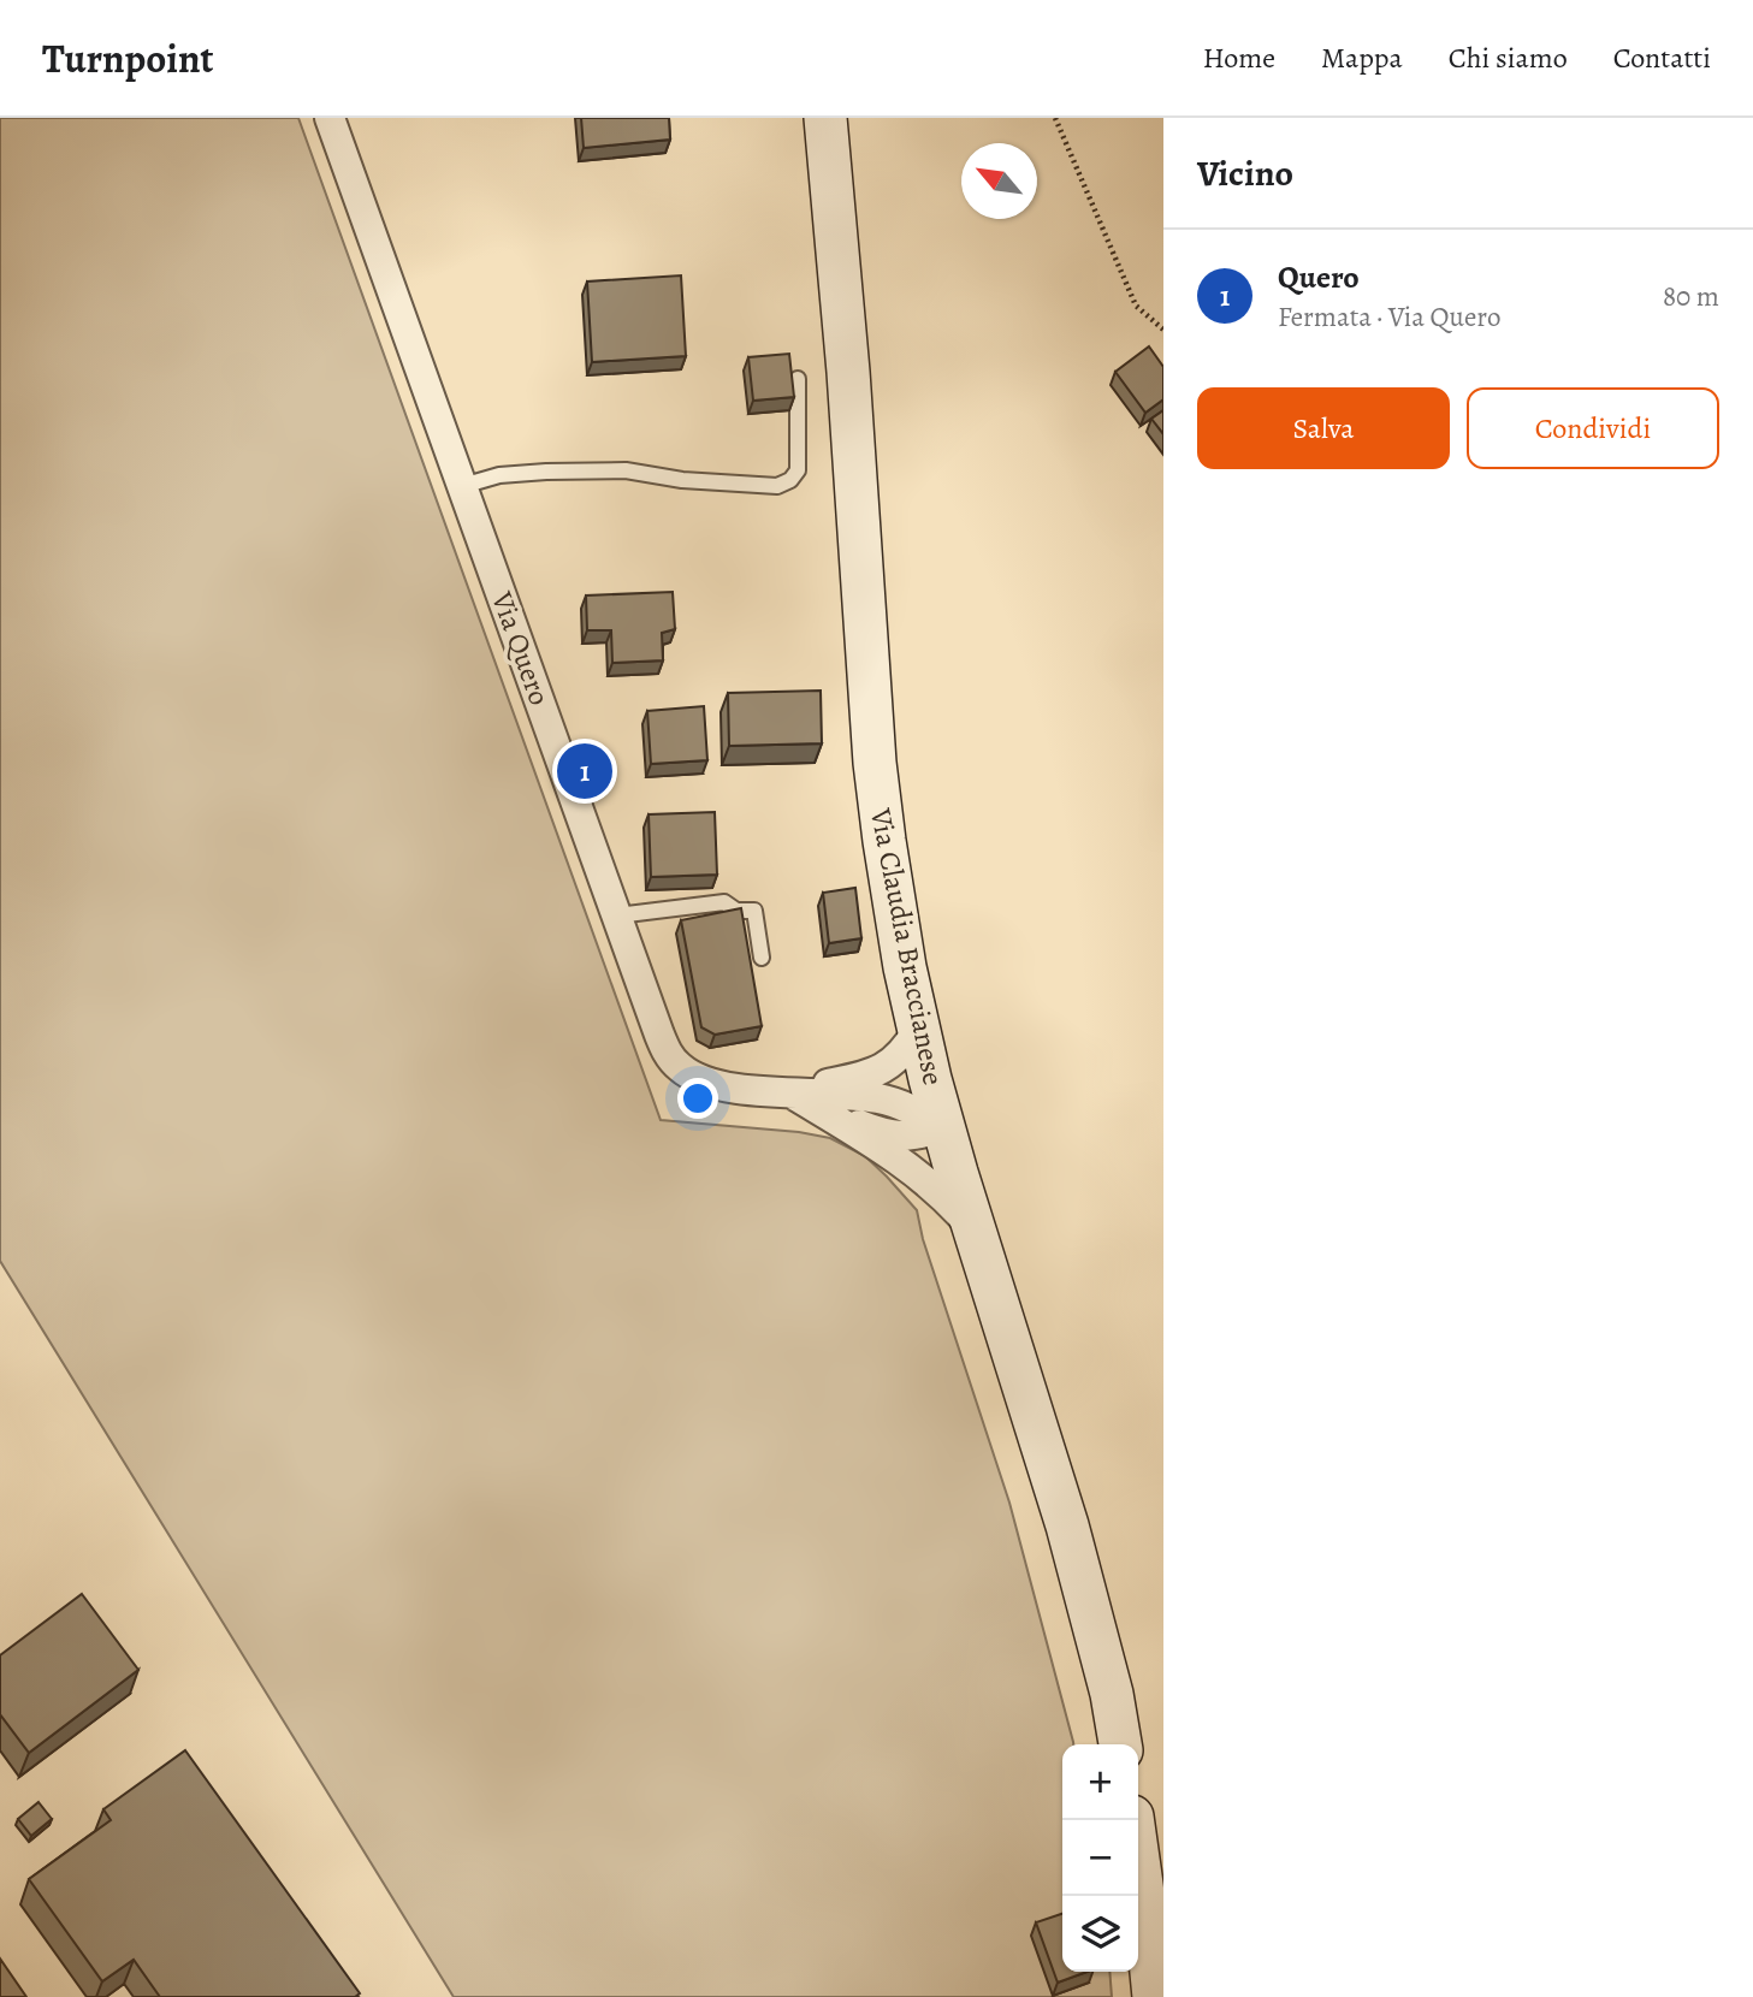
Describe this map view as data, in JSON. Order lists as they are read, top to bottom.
{
  "streets": {
    "main road": ["Via Claudia Braccianese"],
    "street": ["Via Quero"]
  },
  "crossings": [
    ["Via Quero", "Via Claudia Braccianese"]
  ],
  "north": "top left",
  "page": {
    "header": "Turnpoint",
    "nav": [
      "Home",
      "Mappa",
      "Chi siamo",
      "Contatti"
    ],
    "heading": "Vicino",
    "list": [
      {
        "mark": "1",
        "name": "Quero",
        "note": "Fermata · Via Quero",
        "value": "80 m"
      }
    ],
    "buttons": ["Salva", "Condividi"],
    "pins": "1",
    "map_buttons": ["+", "−"]
  }
}
